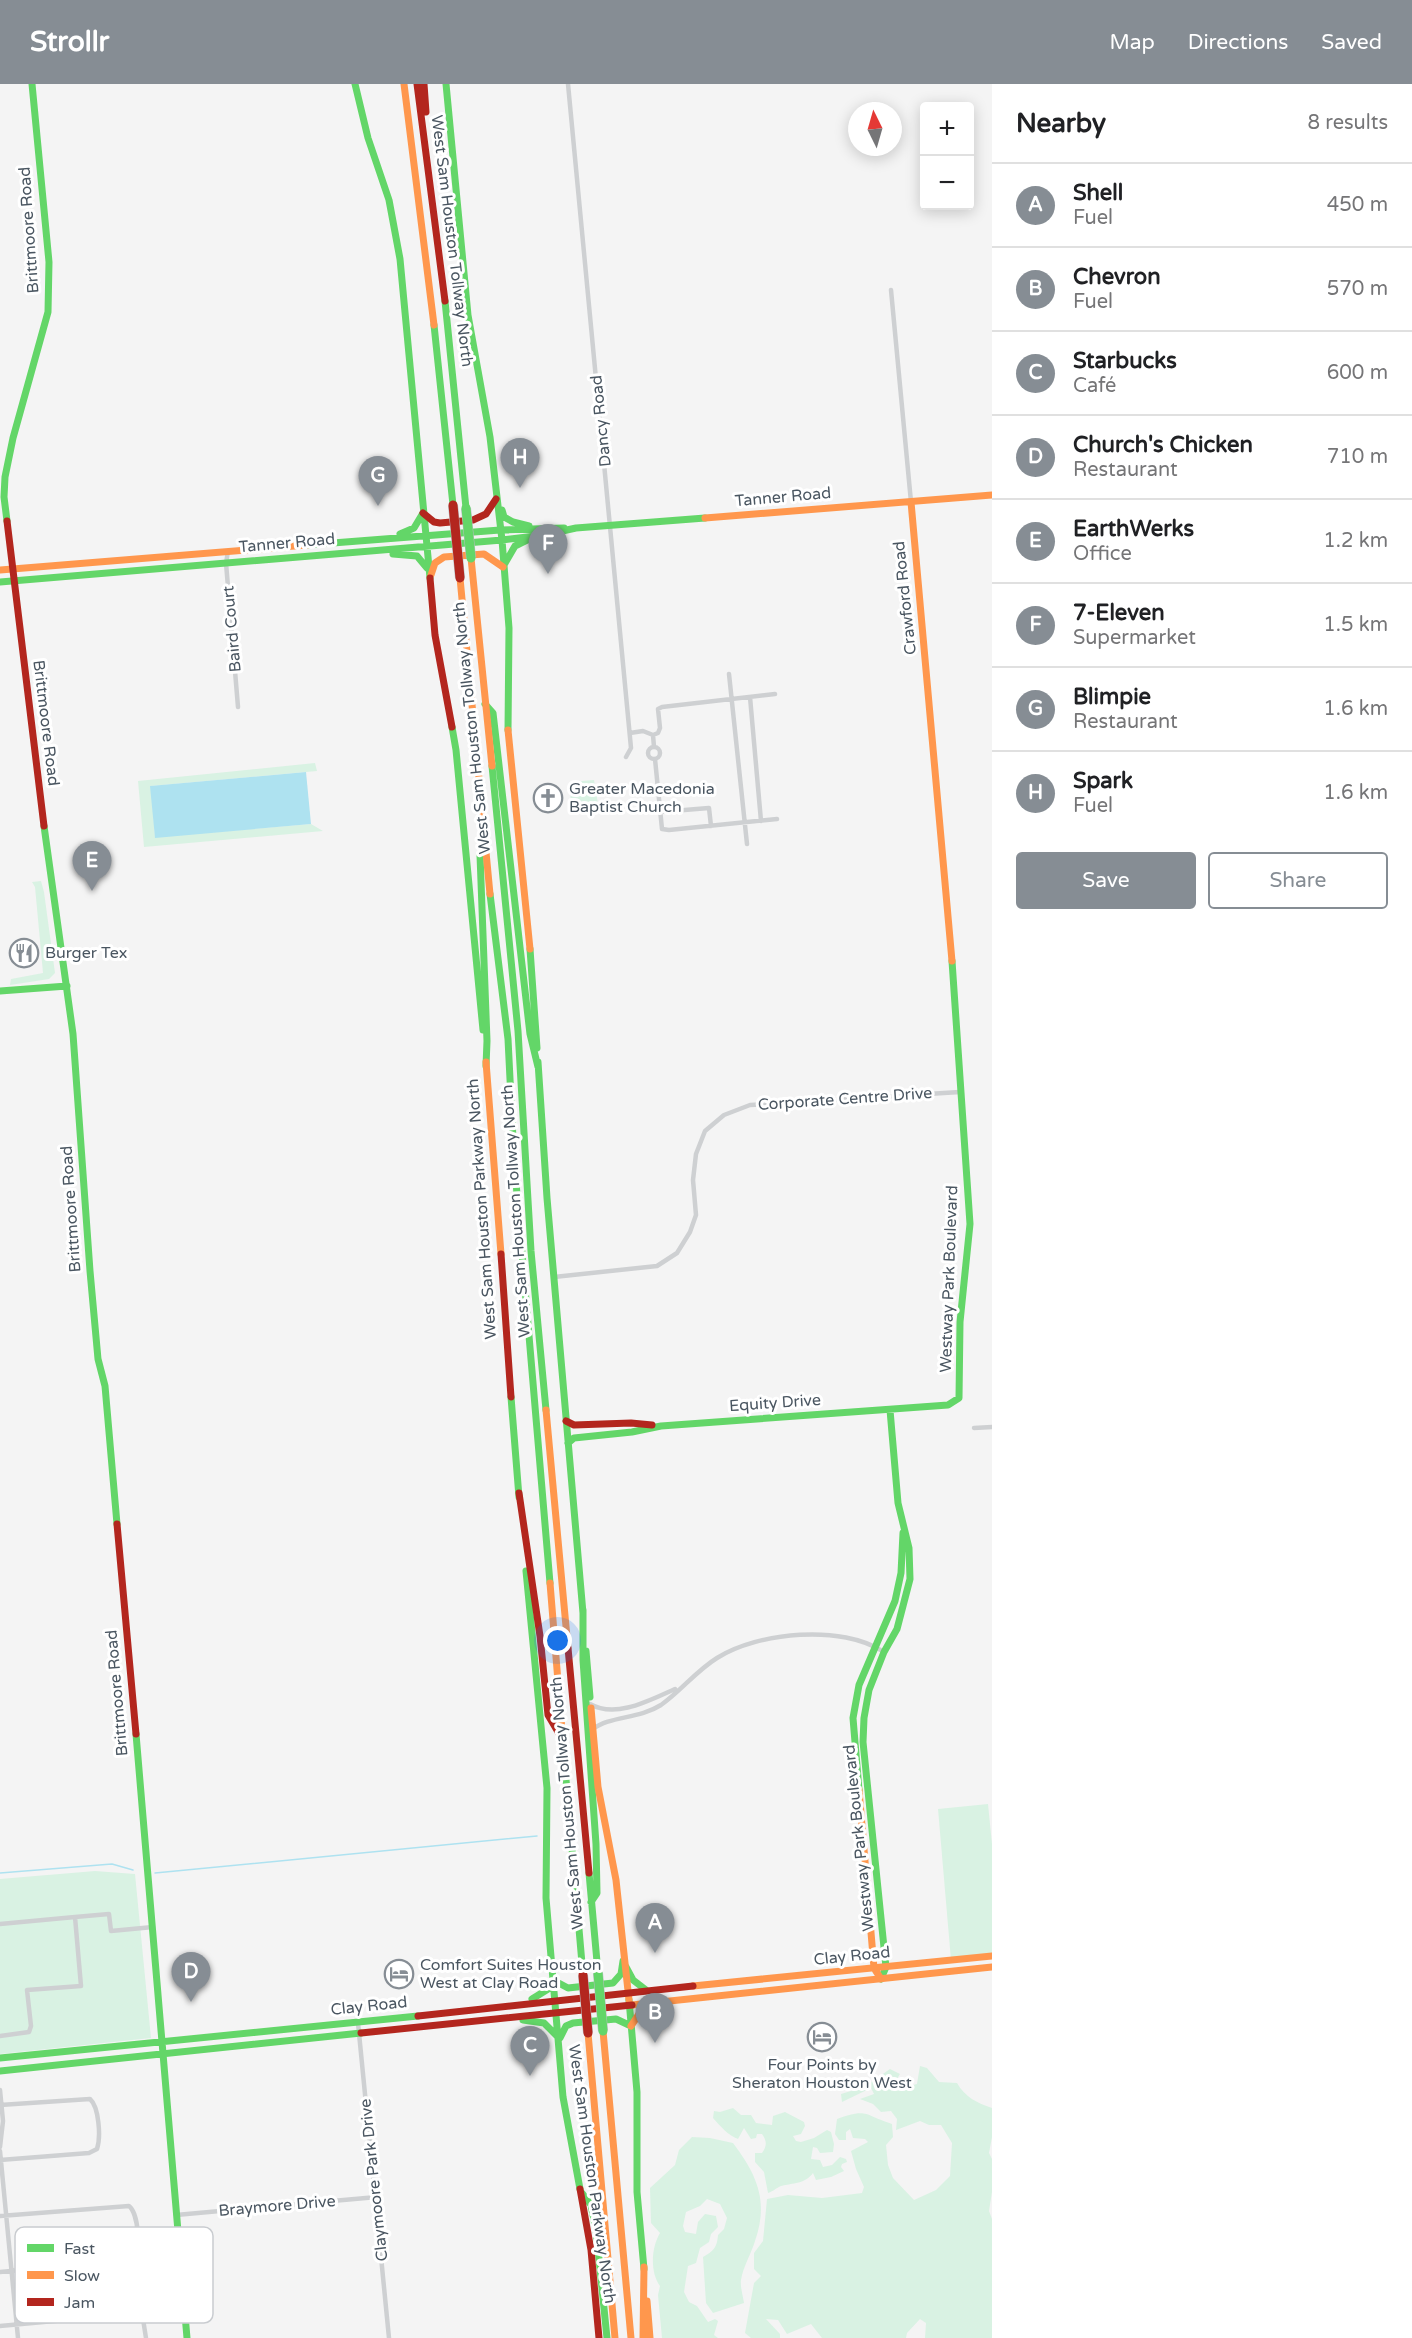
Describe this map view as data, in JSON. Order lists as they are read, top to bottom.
{
  "streets": {
    "main road": [
      "Brittmoore Road",
      "West Sam Houston Tollway North",
      "Tanner Road",
      "Crawford Road",
      "West Sam Houston Parkway North",
      "Westway Park Boulevard",
      "Equity Drive",
      "Clay Road"
    ],
    "street": [
      "Dancy Road",
      "Baird Court",
      "Corporate Centre Drive",
      "Claymoore Park Drive",
      "Braymore Drive"
    ]
  },
  "crossings": [
    ["Brittmoore Road", "Tanner Road"],
    ["Brittmoore Road", "Clay Road"],
    ["Brittmoore Road", "Braymore Drive"],
    ["Dancy Road", "Tanner Road"],
    ["Tanner Road", "Crawford Road"],
    ["Tanner Road", "Baird Court"],
    ["Tanner Road", "West Sam Houston Parkway North"],
    ["Crawford Road", "Westway Park Boulevard"],
    ["Corporate Centre Drive", "Westway Park Boulevard"],
    ["West Sam Houston Parkway North", "Clay Road"],
    ["Westway Park Boulevard", "Equity Drive"],
    ["Westway Park Boulevard", "Clay Road"],
    ["Clay Road", "Claymoore Park Drive"],
    ["Claymoore Park Drive", "Braymore Drive"]
  ],
  "places": {
    "church": ["Greater Macedonia Baptist Church"],
    "restaurant": ["Burger Tex"],
    "hotel": ["Comfort Suites Houston West at Clay Road", "Four Points by Sheraton Houston West"]
  },
  "legend": ["Fast", "Slow", "Jam"],
  "north": "top",
  "page": {
    "header": "Strollr",
    "nav": ["Map", "Directions", "Saved"],
    "heading": ["Nearby", "8 results"],
    "map_buttons": ["+", "−"],
    "list": [
      {
        "mark": "A",
        "name": "Shell",
        "note": "Fuel",
        "value": "450 m"
      },
      {
        "mark": "B",
        "name": "Chevron",
        "note": "Fuel",
        "value": "570 m"
      },
      {
        "mark": "C",
        "name": "Starbucks",
        "note": "Café",
        "value": "600 m"
      },
      {
        "mark": "D",
        "name": "Church's Chicken",
        "note": "Restaurant",
        "value": "710 m"
      },
      {
        "mark": "E",
        "name": "EarthWerks",
        "note": "Office",
        "value": "1.2 km"
      },
      {
        "mark": "F",
        "name": "7-Eleven",
        "note": "Supermarket",
        "value": "1.5 km"
      },
      {
        "mark": "G",
        "name": "Blimpie",
        "note": "Restaurant",
        "value": "1.6 km"
      },
      {
        "mark": "H",
        "name": "Spark",
        "note": "Fuel",
        "value": "1.6 km"
      }
    ],
    "pins": [
      "H",
      "G",
      "F",
      "E",
      "A",
      "D",
      "B",
      "C"
    ],
    "buttons": ["Save", "Share"]
  }
}
